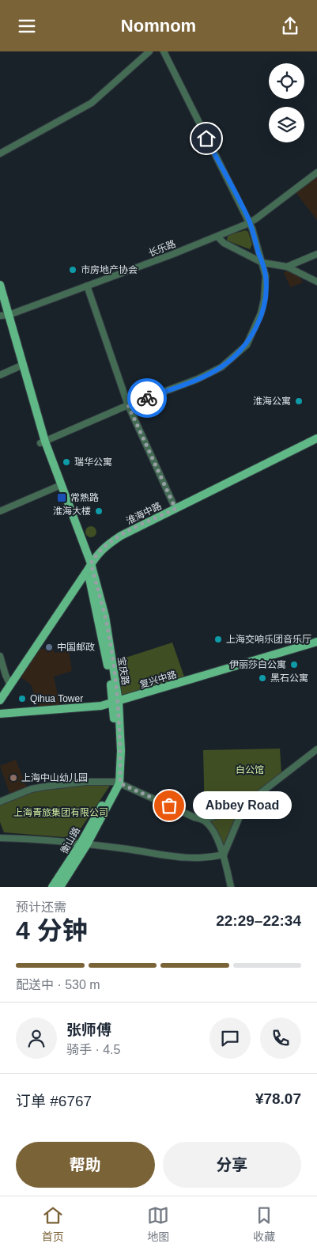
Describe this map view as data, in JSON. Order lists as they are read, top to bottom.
{
  "streets": {
    "main road": [
      "淮海中路",
      "宝庆路",
      "复兴中路",
      "衡山路"
    ],
    "street": ["长乐路"]
  },
  "crossings": [
    ["淮海中路", "宝庆路"],
    ["宝庆路", "复兴中路"],
    ["宝庆路", "衡山路"]
  ],
  "parks": ["白公馆", "上海青旅集团有限公司"],
  "places": {
    "other": [
      "市房地产协会",
      "淮海公寓",
      "瑞华公寓",
      "淮海大楼",
      "上海交响乐团音乐厅",
      "中国邮政",
      "伊丽莎白公寓",
      "黑石公寓",
      "Qihua Tower",
      "上海中山幼儿园",
      "Abbey Road"
    ],
    "transit": ["常熟路"]
  },
  "page": {
    "header": "Nomnom",
    "bubble": "Abbey Road",
    "heading": ["4 分钟", "预计还需", "22:29–22:34"],
    "panel": [
      "张师傅",
      "骑手 · 4.5",
      "订单 #6767",
      "¥78.07"
    ],
    "bar": "配送中 · 530 m",
    "buttons": ["帮助", "分享"],
    "tabs": ["首页", "地图", "收藏"]
  }
}
